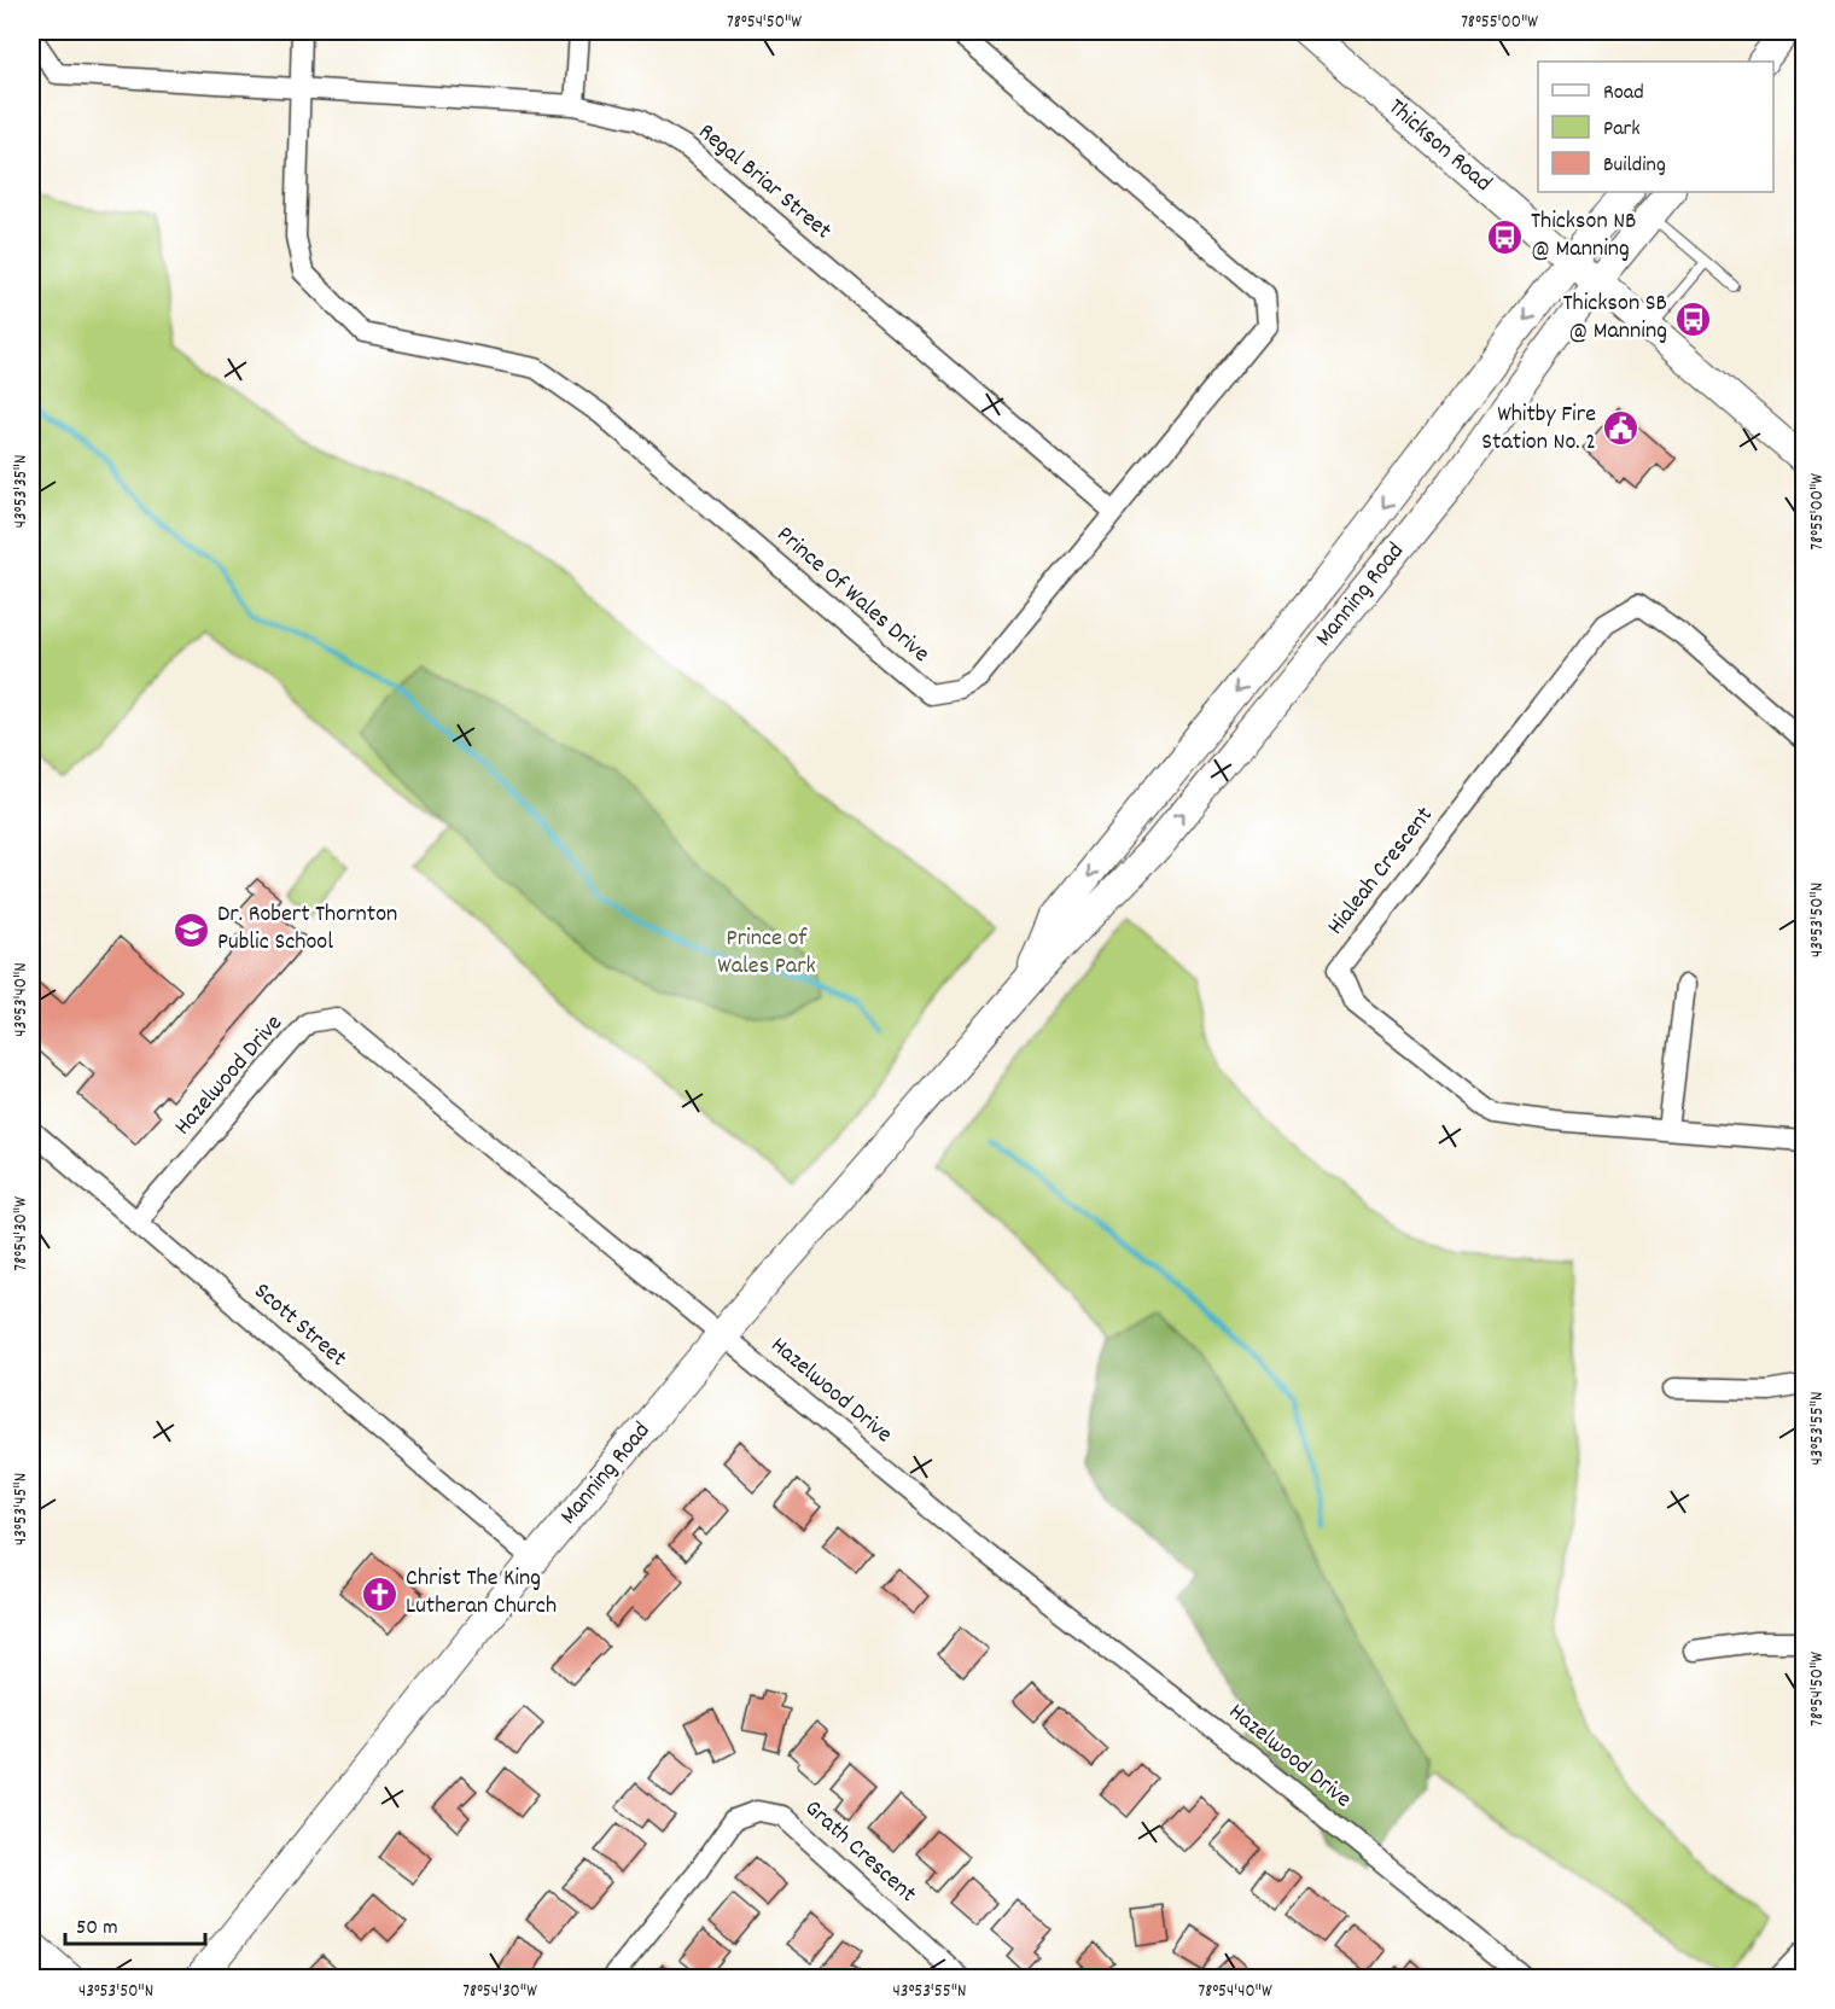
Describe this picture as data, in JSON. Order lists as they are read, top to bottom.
{
  "streets": {
    "main road": ["Thickson Road", "Manning Road"],
    "street": [
      "Regal Briar Street",
      "Prince Of Wales Drive",
      "Hialeah Crescent",
      "Hazelwood Drive",
      "Scott Street",
      "Grath Crescent"
    ]
  },
  "crossings": [
    ["Thickson Road", "Manning Road"],
    ["Regal Briar Street", "Prince Of Wales Drive"],
    ["Manning Road", "Hazelwood Drive"],
    ["Manning Road", "Scott Street"],
    ["Hazelwood Drive", "Scott Street"]
  ],
  "parks": ["Prince of Wales Park"],
  "places": {
    "bus stop": ["Thickson NB @ Manning", "Thickson SB @ Manning"],
    "public building": ["Whitby Fire Station No. 2"],
    "school or university": ["Dr. Robert Thornton Public School"],
    "church": ["Christ The King Lutheran Church"]
  },
  "legend": ["Road", "Park", "Building"],
  "scale_bar": "50 m",
  "coordinates": [
    "78°54'50\"W",
    "78°55'00\"W",
    "43°53'35\"N",
    "43°53'50\"N",
    "43°53'40\"N",
    "78°54'30\"W",
    "43°53'55\"N",
    "43°53'45\"N",
    "78°54'40\"W"
  ]
}
